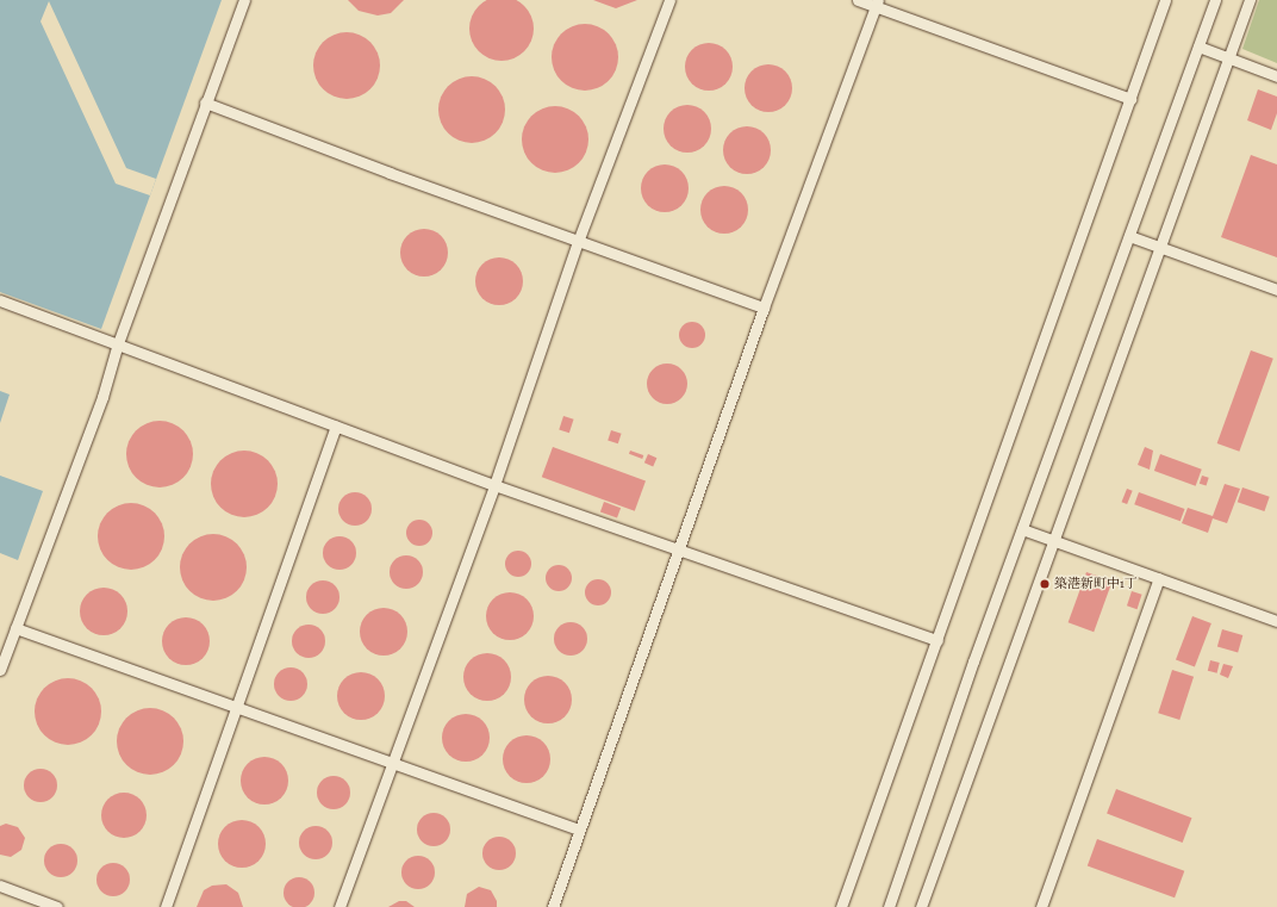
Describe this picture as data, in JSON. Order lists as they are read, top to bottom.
{
  "places": ["築港新町中1丁"]
}
